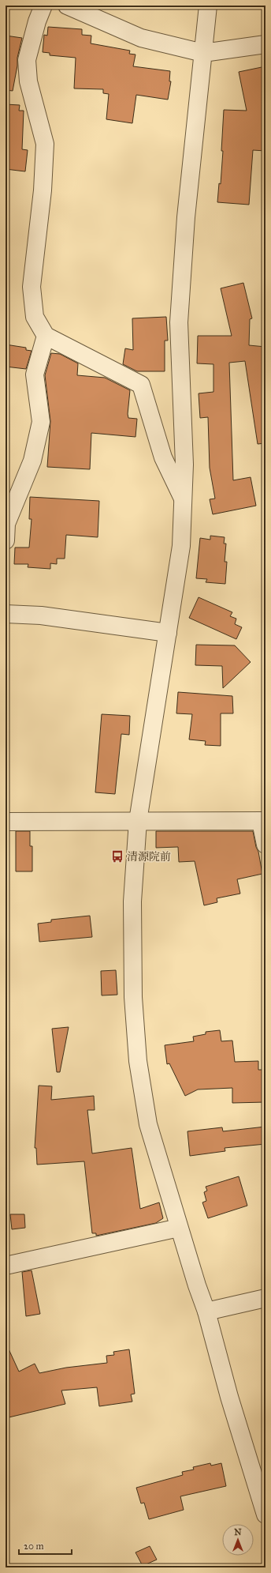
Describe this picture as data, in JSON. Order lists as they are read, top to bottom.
{
  "places": {
    "bus stop": ["清源院前"]
  },
  "scale_bar": "20 m",
  "north": "top"
}
